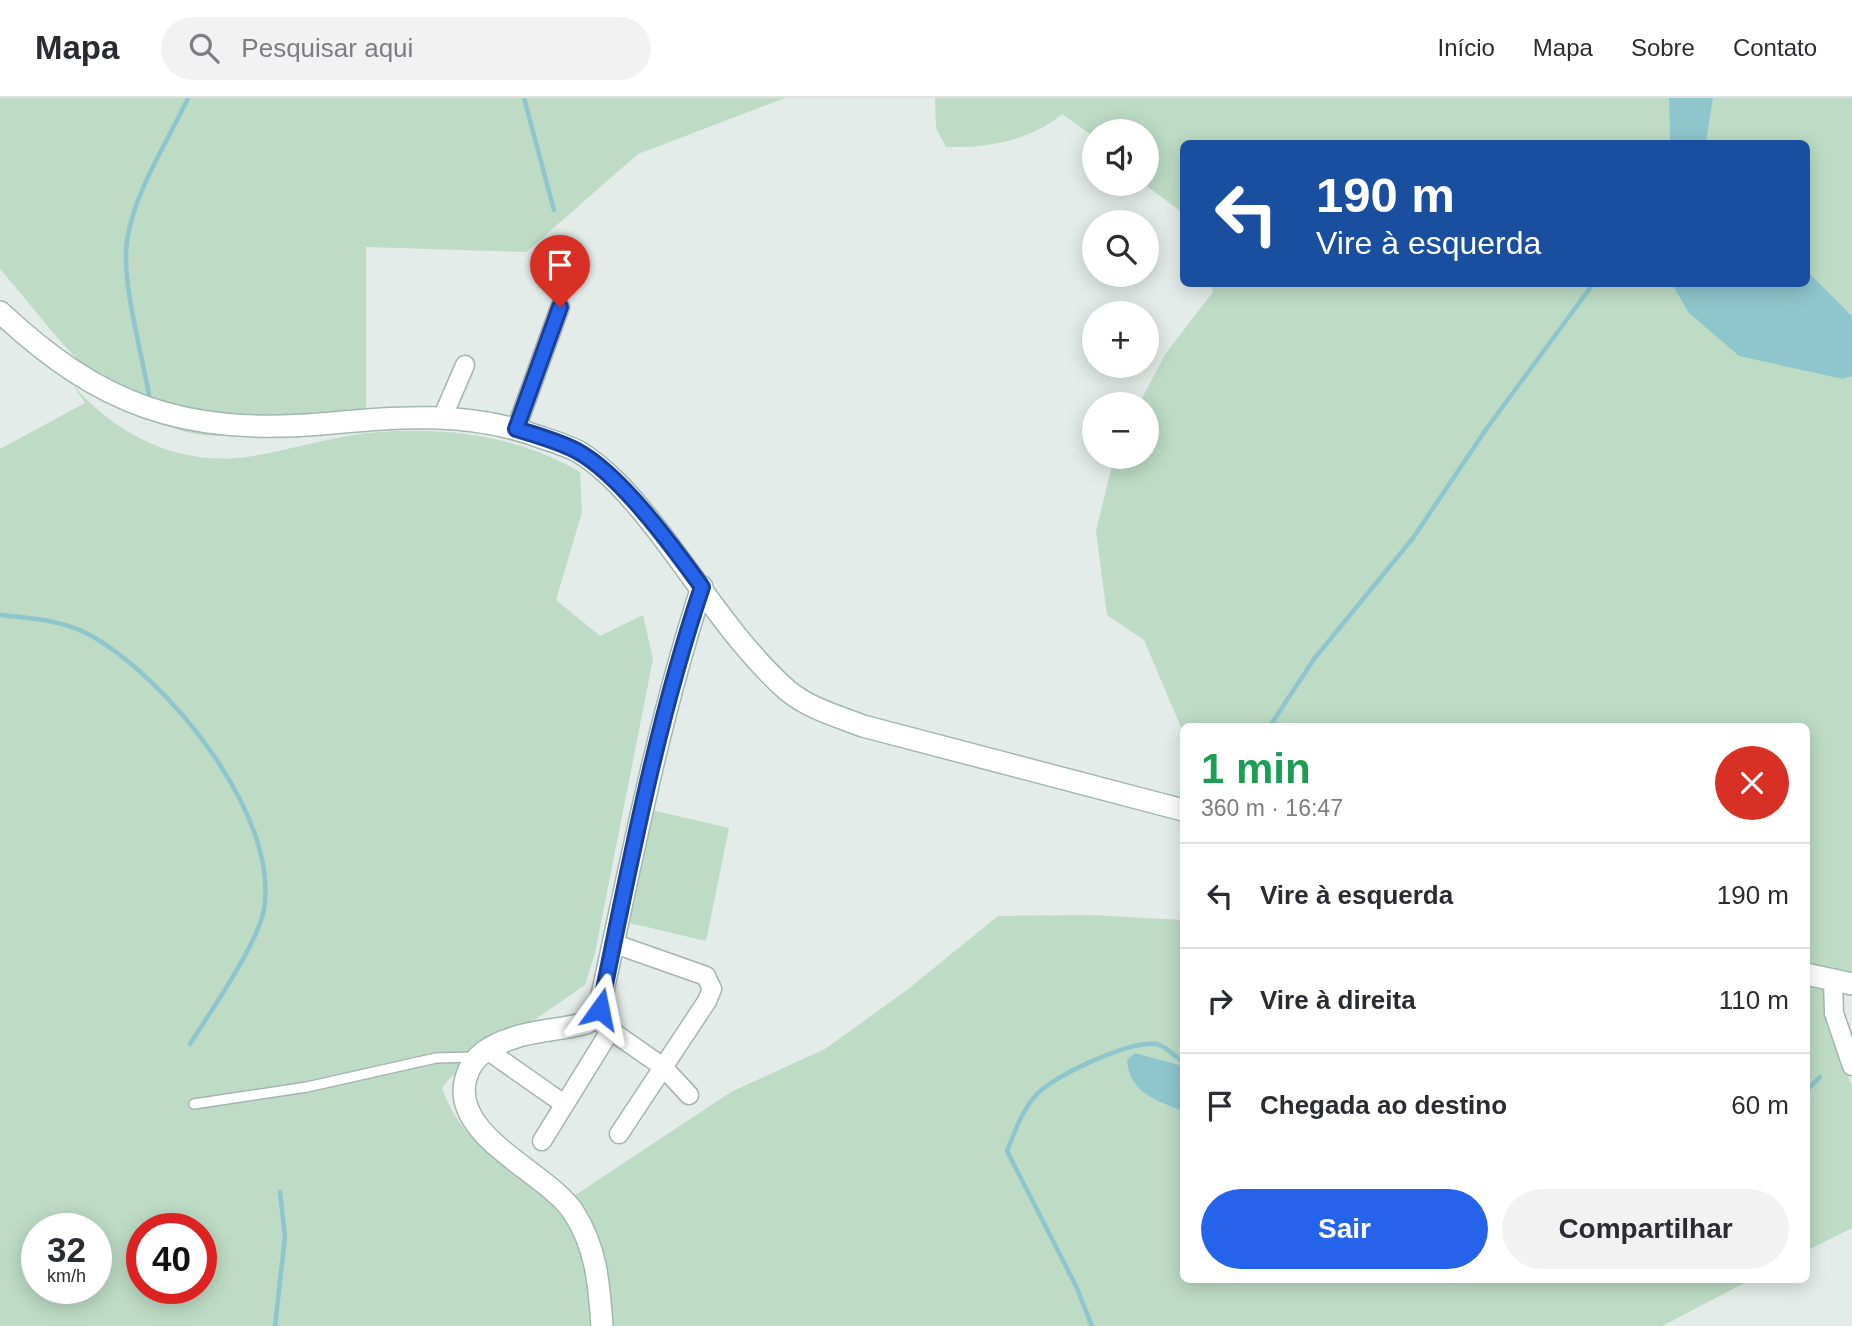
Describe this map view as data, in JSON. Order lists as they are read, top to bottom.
{
  "page": {
    "header": "Mapa",
    "search": "Pesquisar aqui",
    "nav": [
      "Início",
      "Mapa",
      "Sobre",
      "Contato"
    ],
    "map_buttons": ["+", "−"],
    "turn": ["190 m", "Vire à esquerda"],
    "heading": ["1 min", "360 m · 16:47"],
    "list": [
      {
        "name": "Vire à esquerda",
        "value": "190 m"
      },
      {
        "name": "Vire à direita",
        "value": "110 m"
      },
      {
        "name": "Chegada ao destino",
        "value": "60 m"
      }
    ],
    "buttons": ["Sair", "Compartilhar"],
    "speed": "32 km/h",
    "limit": "40"
  }
}
